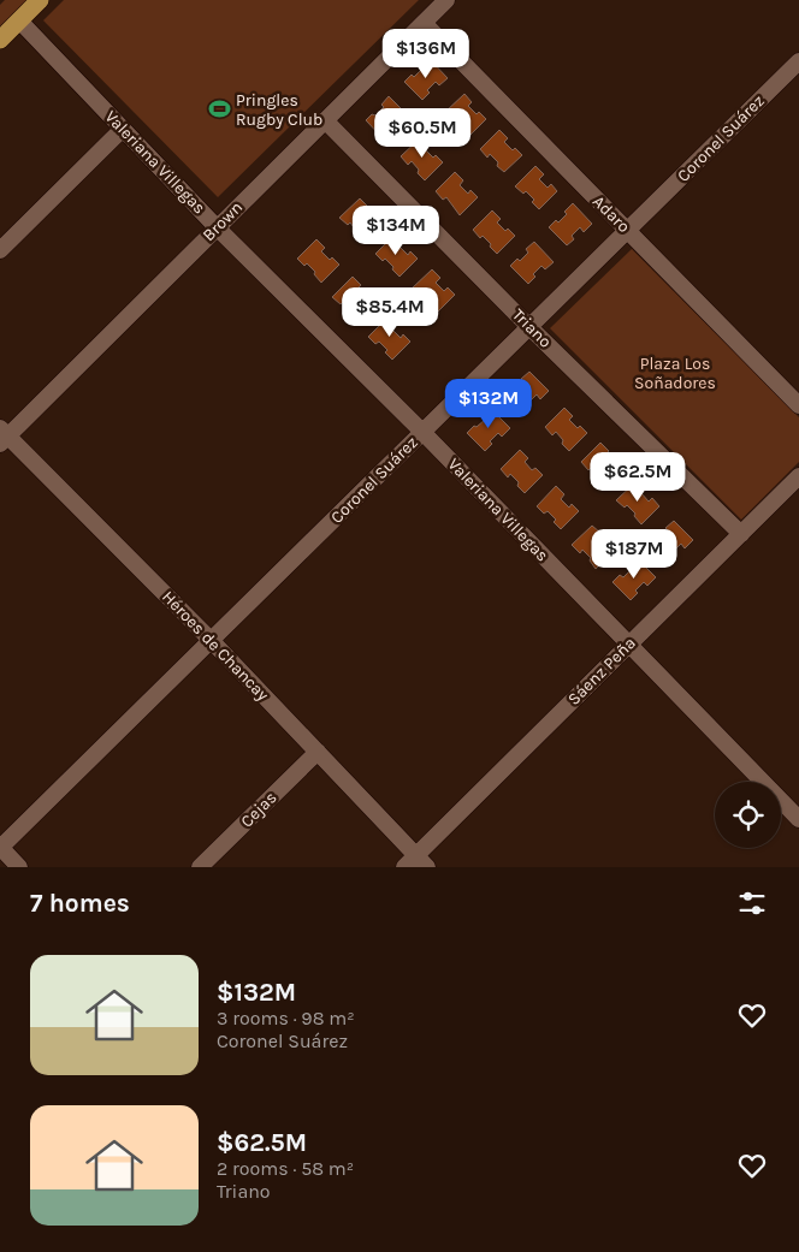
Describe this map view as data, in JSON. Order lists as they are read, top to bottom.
{
  "streets": {
    "street": [
      "Coronel Suárez",
      "Valeriana Villegas",
      "Adaro",
      "Brown",
      "Triano",
      "Héroes de Chancay",
      "Sáenz Peña",
      "Cejas"
    ]
  },
  "crossings": [
    ["Coronel Suárez", "Valeriana Villegas"],
    ["Coronel Suárez", "Adaro"],
    ["Coronel Suárez", "Triano"],
    ["Coronel Suárez", "Héroes de Chancay"],
    ["Valeriana Villegas", "Brown"],
    ["Valeriana Villegas", "Sáenz Peña"],
    ["Adaro", "Brown"],
    ["Brown", "Triano"],
    ["Brown", "Héroes de Chancay"],
    ["Triano", "Sáenz Peña"],
    ["Héroes de Chancay", "Sáenz Peña"],
    ["Héroes de Chancay", "Cejas"]
  ],
  "parks": ["Plaza Los Soñadores"],
  "places": {
    "sports": ["Pringles Rugby Club"]
  },
  "page": {
    "price": [
      "$136M",
      "$60.5M",
      "$134M",
      "$85.4M",
      "$132M",
      "$62.5M",
      "$187M"
    ],
    "heading": "7 homes",
    "list": [
      {
        "name": "$132M",
        "note": "3 rooms · 98 m² · Coronel Suárez"
      },
      {
        "name": "$62.5M",
        "note": "2 rooms · 58 m² · Triano"
      }
    ]
  }
}
